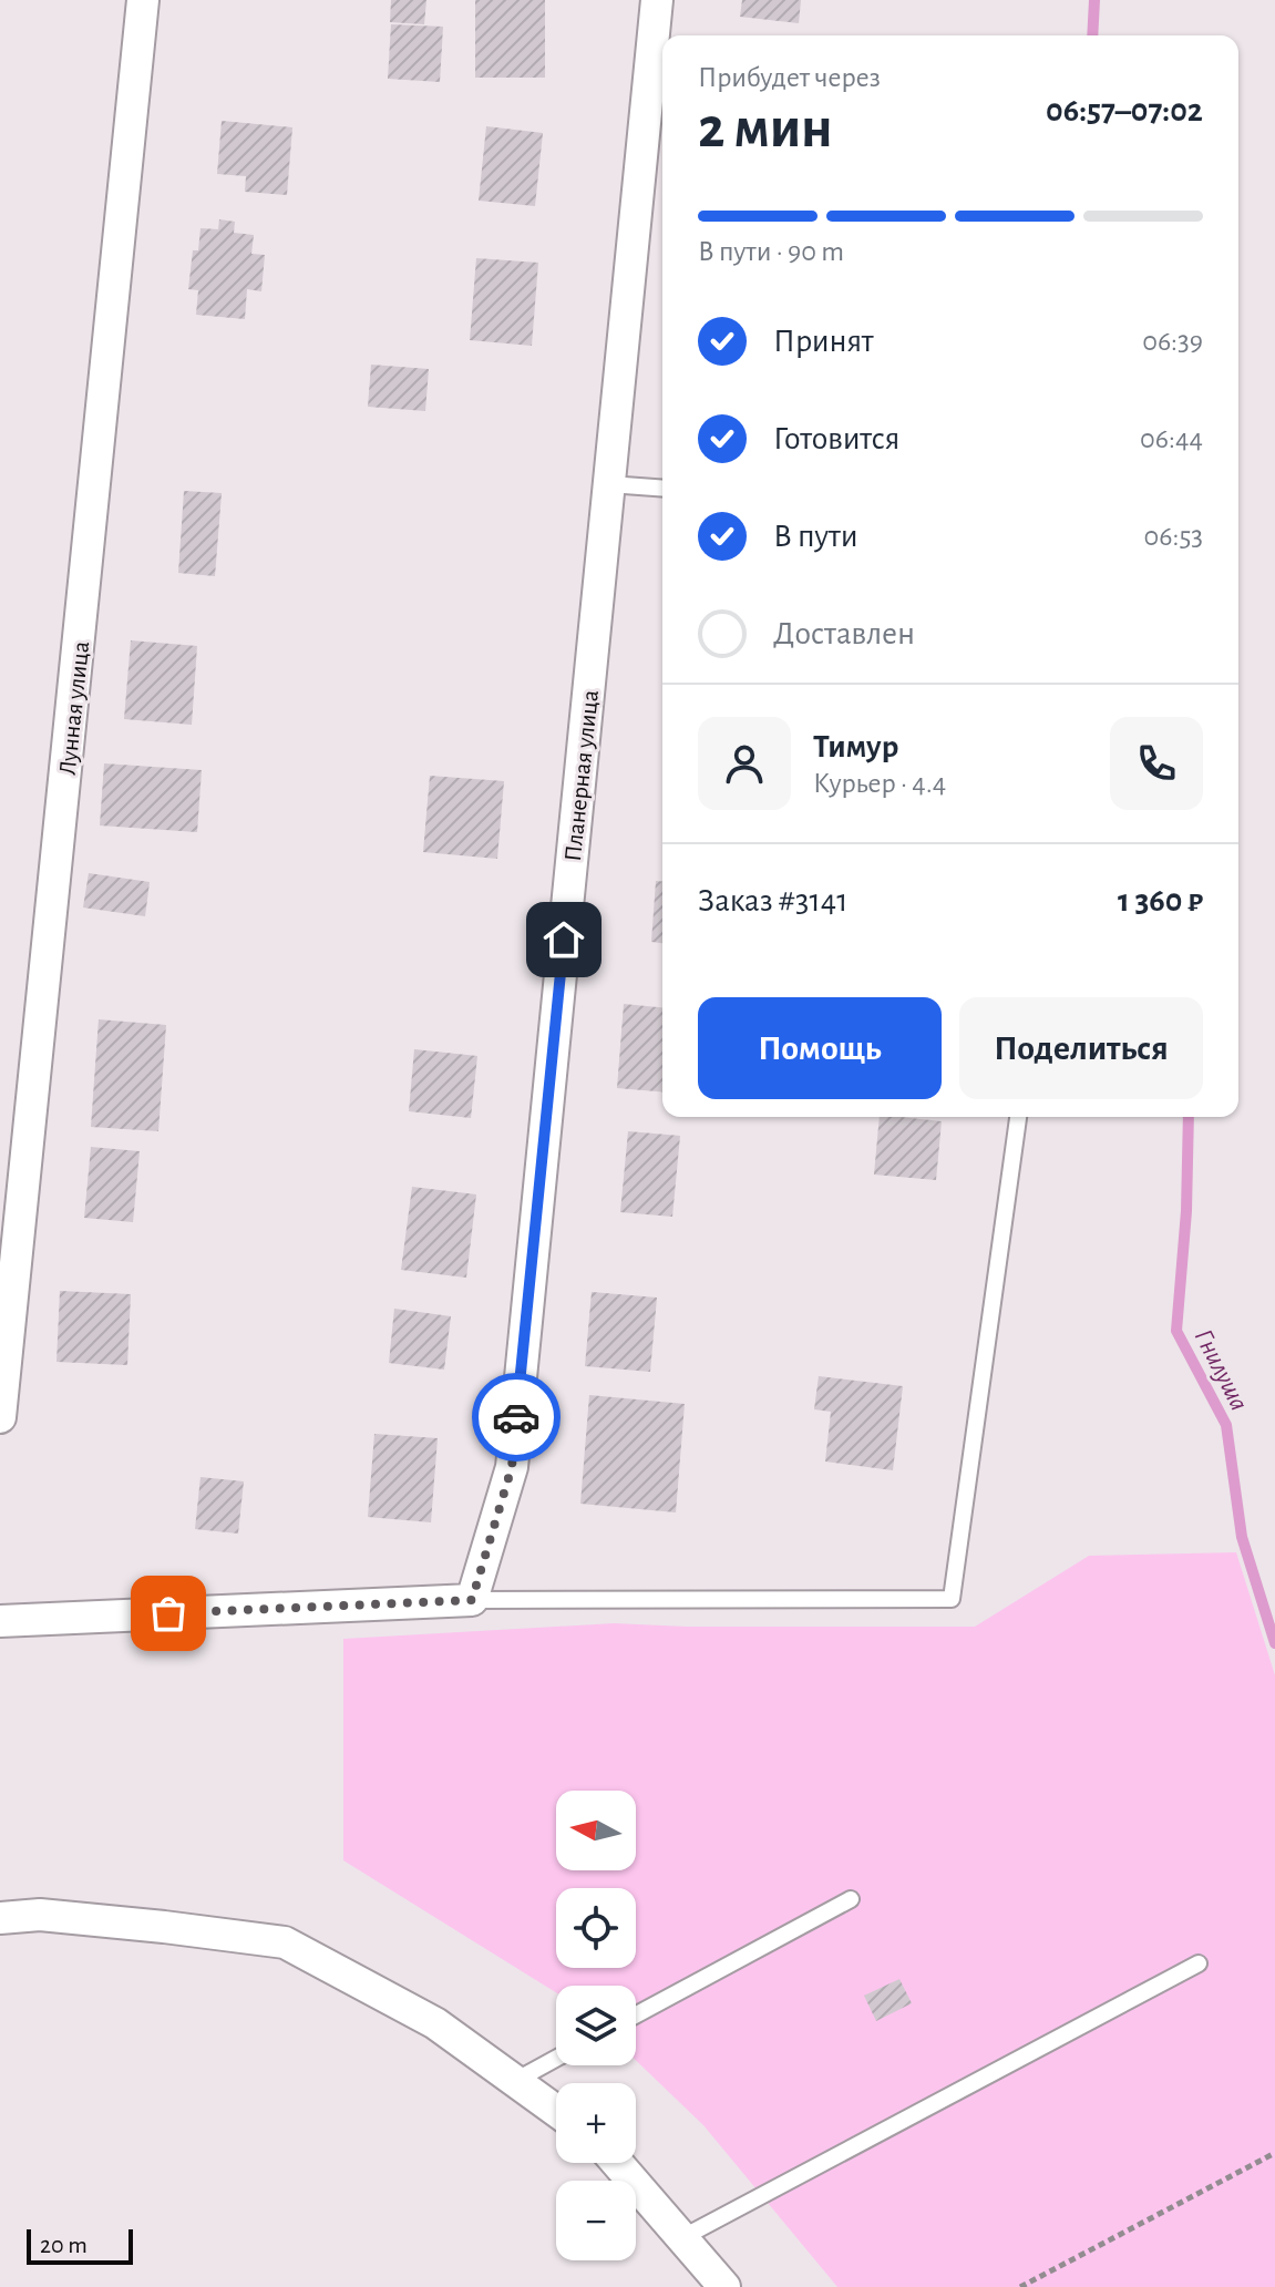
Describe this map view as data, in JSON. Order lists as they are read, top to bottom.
{
  "streets": {
    "street": ["Лунная улица", "Планерная улица"]
  },
  "water": ["Гнилуша"],
  "scale_bar": "20 m",
  "north": "left",
  "page": {
    "heading": ["2 мин", "Прибудет через", "06:57–07:02"],
    "panel": [
      "Тимур",
      "Курьер · 4.4",
      "Заказ #3141",
      "1 360 ₽"
    ],
    "bar": "В пути · 90 m",
    "list": [
      ["Принят", "06:39"],
      ["Готовится", "06:44"],
      ["В пути", "06:53"],
      "Доставлен"
    ],
    "buttons": ["Помощь", "Поделиться"],
    "map_buttons": ["+", "−"],
    "scale": "20 m"
  }
}
